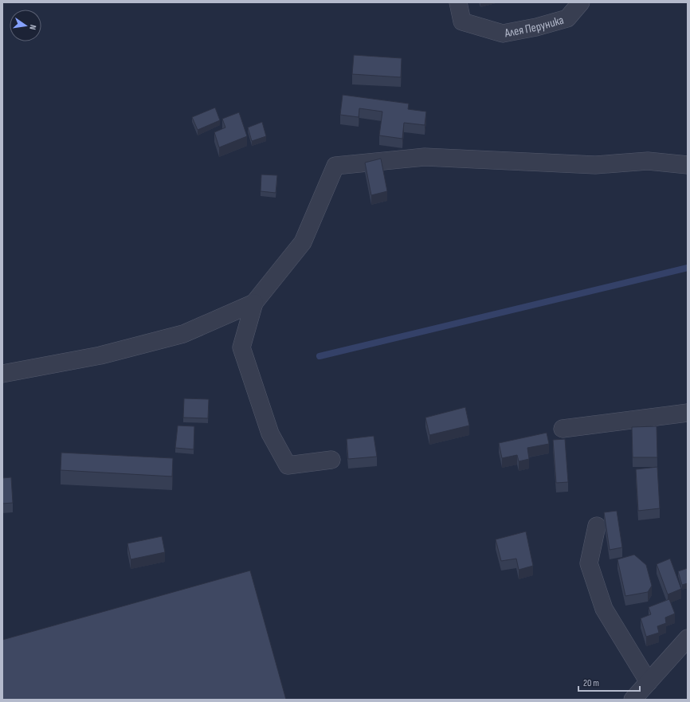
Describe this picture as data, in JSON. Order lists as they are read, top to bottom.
{
  "streets": {
    "street": ["Алея Перуника"]
  },
  "scale_bar": "20 m",
  "north": "right"
}
